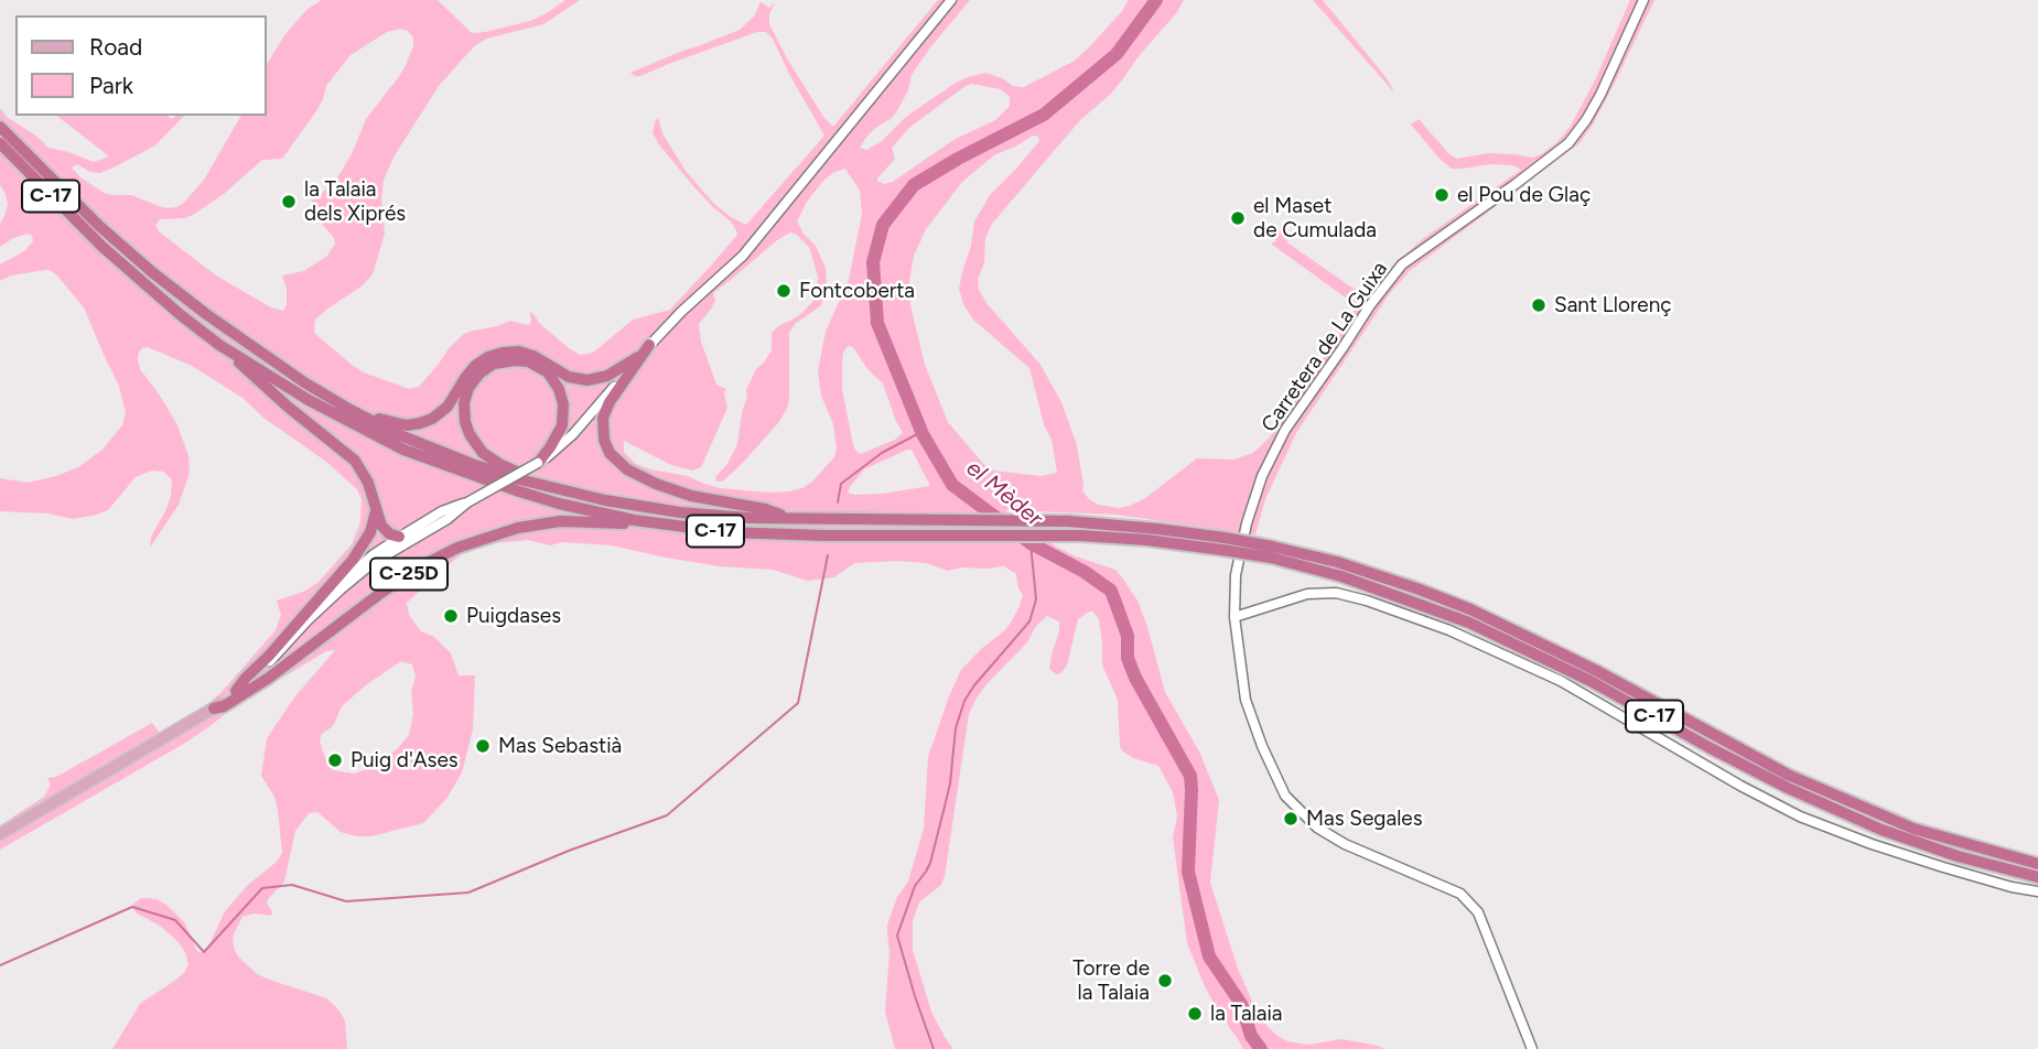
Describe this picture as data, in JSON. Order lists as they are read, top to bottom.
{
  "streets": {
    "highway": ["C-17", "C-25D"],
    "street": ["Carretera de La Guixa"]
  },
  "crossings": [
    ["C-17", "C-25D"]
  ],
  "water": ["el Mèder"],
  "places": [
    "el Pou de Glaç",
    "la Talaia dels Xiprés",
    "el Maset de Cumulada",
    "Fontcoberta",
    "Sant Llorenç",
    "Puigdases",
    "Mas Sebastià",
    "Puig d'Ases",
    "Mas Segales",
    "Torre de la Talaia",
    "la Talaia"
  ],
  "legend": ["Road", "Park"]
}
